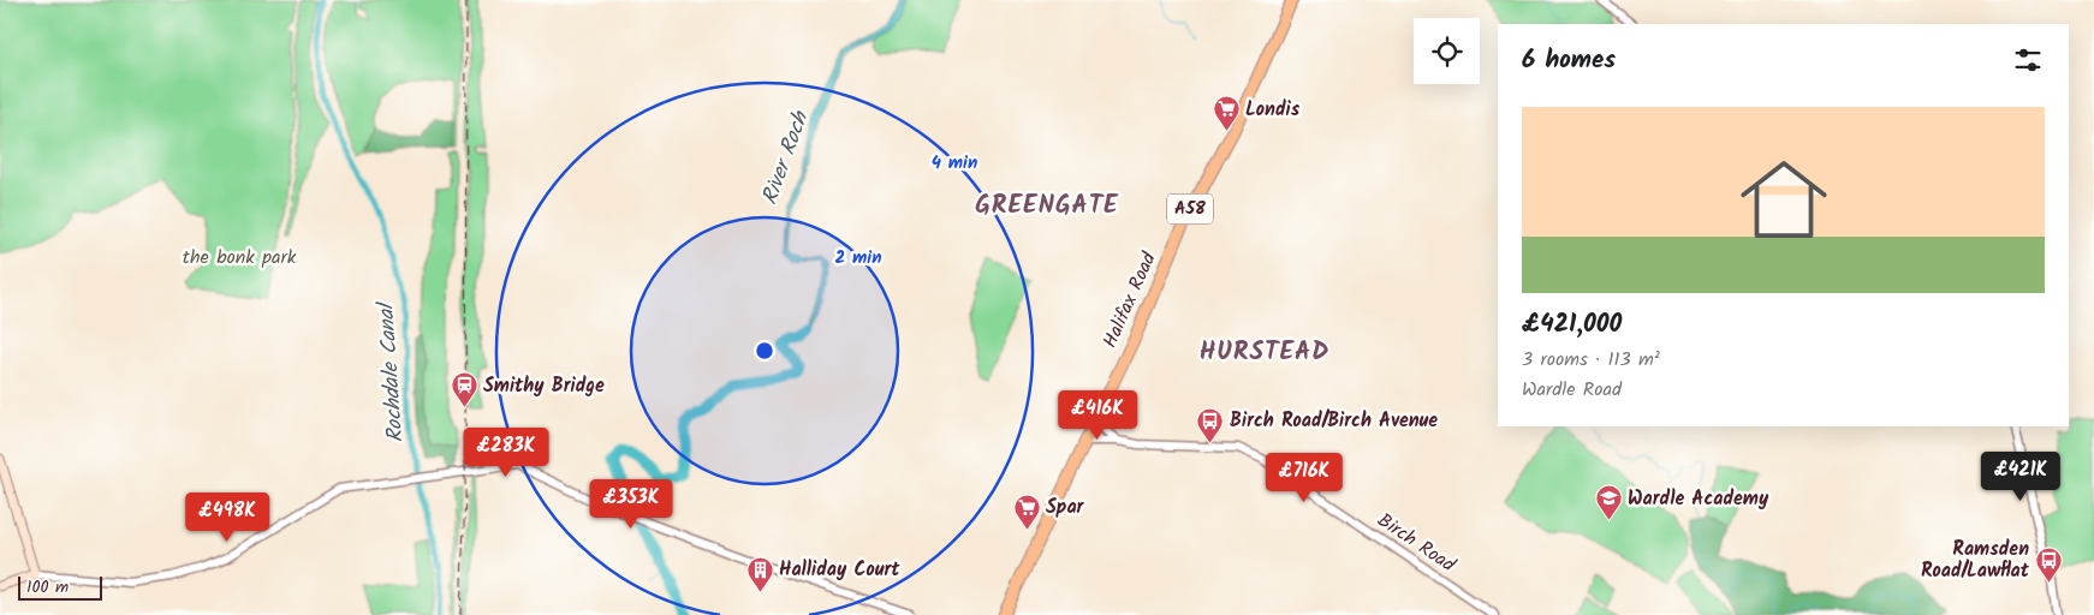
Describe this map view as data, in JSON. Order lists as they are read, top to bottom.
{
  "streets": {
    "highway": ["A58", "Halifax Road"],
    "street": ["Birch Road"]
  },
  "crossings": [
    ["Halifax Road", "Birch Road"]
  ],
  "districts": ["GREENGATE", "HURSTEAD"],
  "water": ["River Roch", "Rochdale Canal"],
  "parks": ["the bonk park"],
  "places": {
    "supermarket": ["Londis", "Spar"],
    "station": ["Smithy Bridge"],
    "bus stop": ["Birch Road/Birch Avenue", "Ramsden Road/Lawflat"],
    "school or university": ["Wardle Academy"],
    "building": ["Halliday Court"]
  },
  "scale_bar": "100 m",
  "page": {
    "heading": "6 homes",
    "list": [
      {
        "name": "£421,000",
        "note": "3 rooms · 113 m² · Wardle Road"
      }
    ],
    "price": [
      "£416K",
      "£283K",
      "£421K",
      "£716K",
      "£353K",
      "£498K"
    ],
    "scale": "100 m"
  },
  "rings": ["4 min", "2 min"]
}
